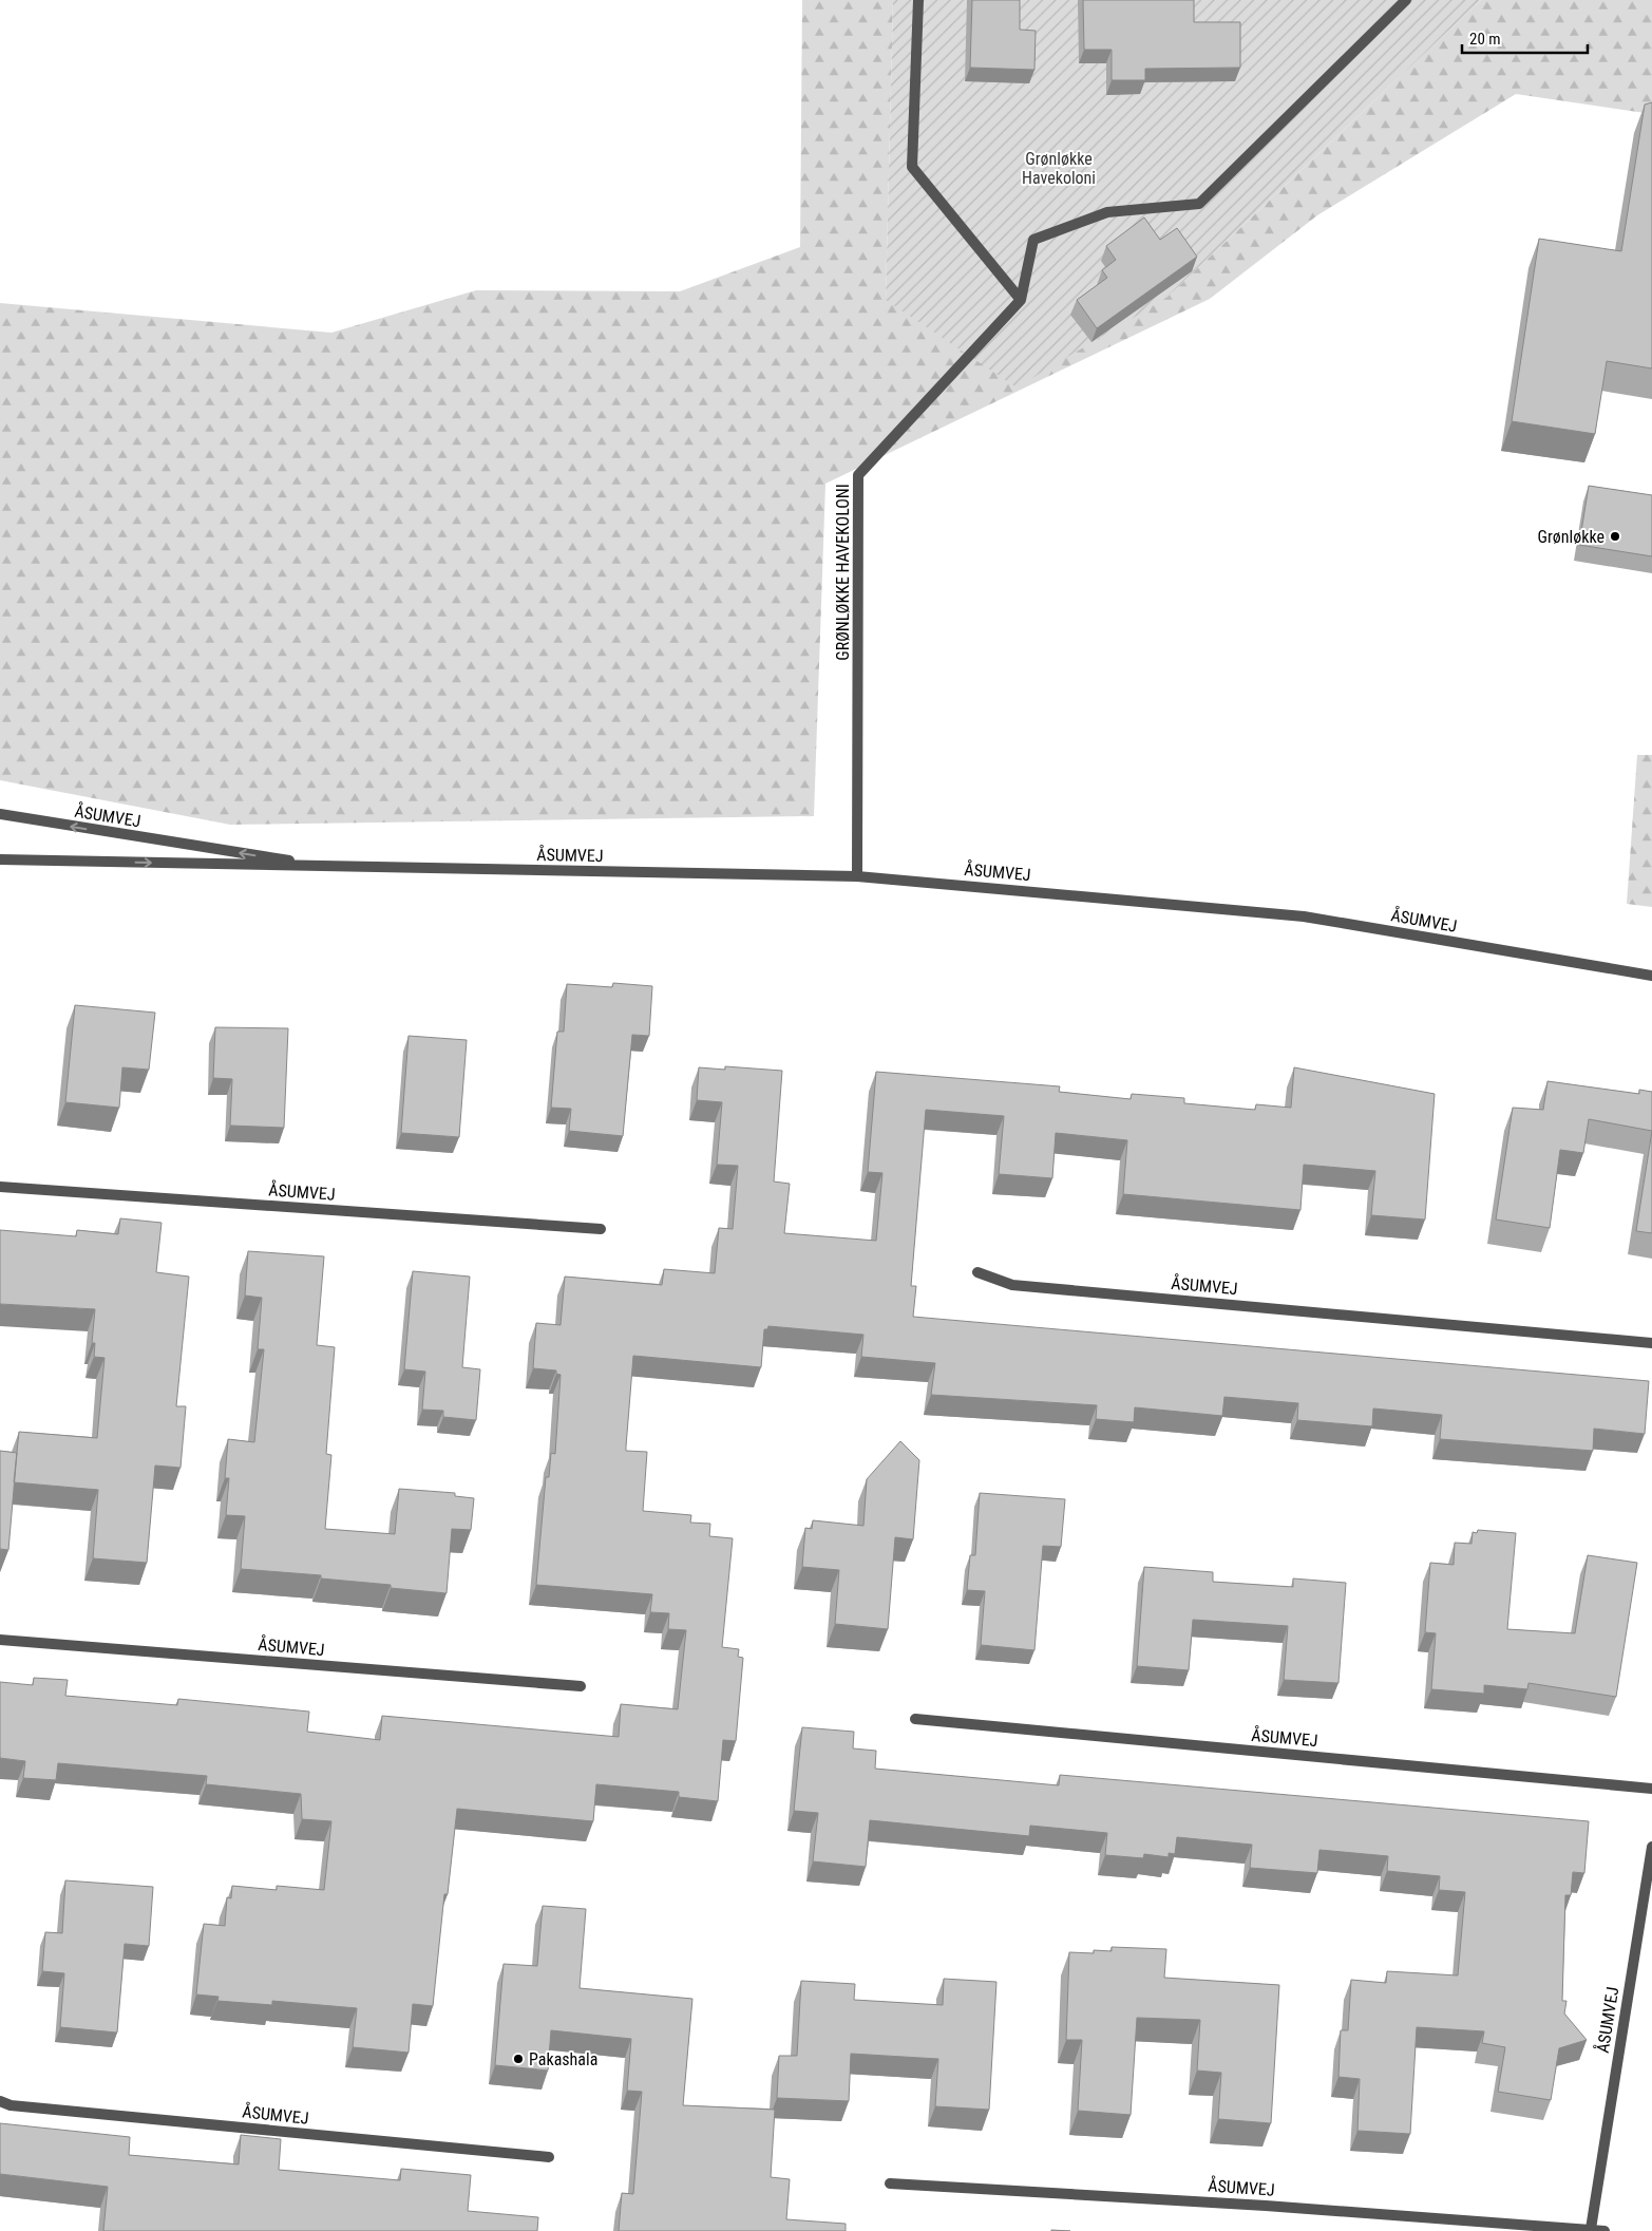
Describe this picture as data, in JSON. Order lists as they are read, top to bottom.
{
  "streets": {
    "street": ["GRØNLØKKE HAVEKOLONI", "ÅSUMVEJ"]
  },
  "crossings": [
    ["GRØNLØKKE HAVEKOLONI", "ÅSUMVEJ"]
  ],
  "parks": ["Grønløkke Havekoloni"],
  "places": ["Grønløkke", "Pakashala"],
  "scale_bar": "20 m"
}
